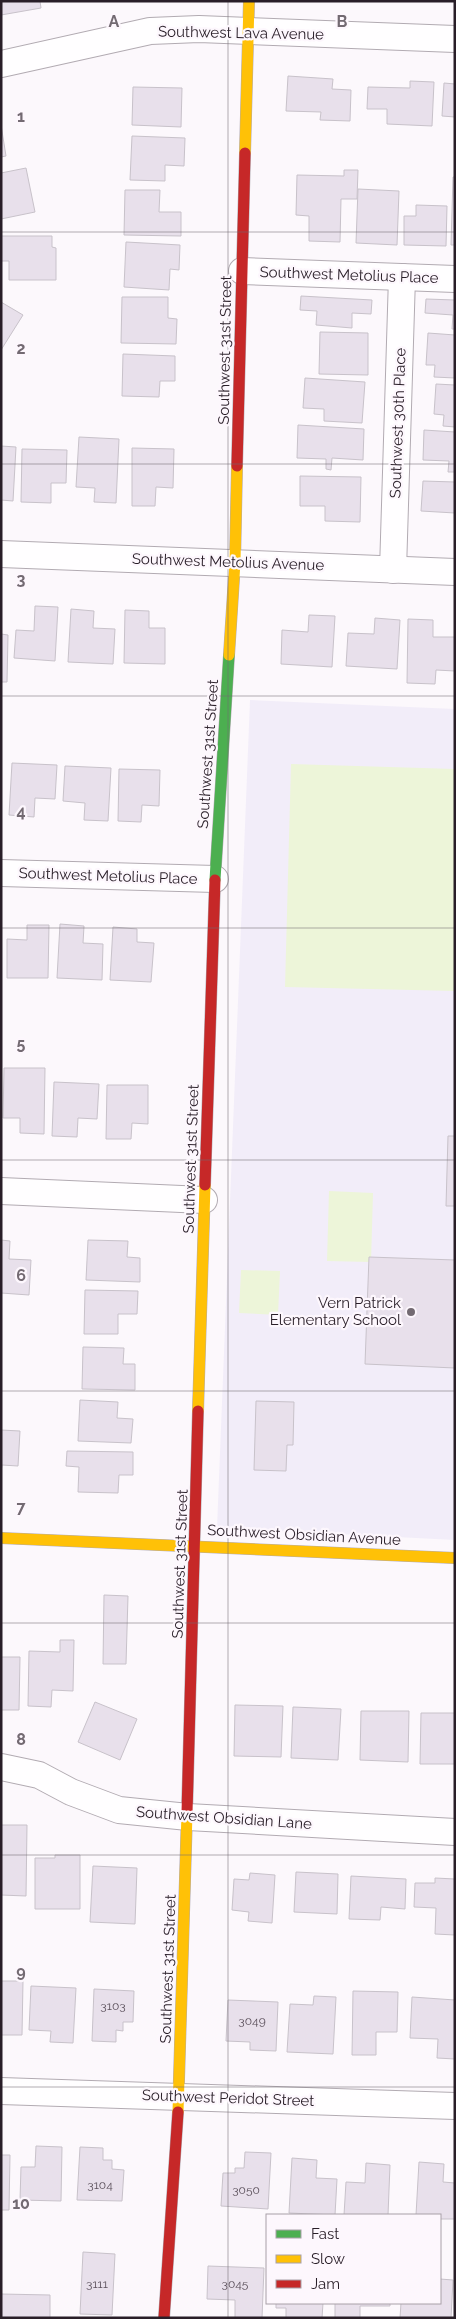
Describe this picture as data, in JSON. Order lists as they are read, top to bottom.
{
  "streets": {
    "street": [
      "Southwest Lava Avenue",
      "Southwest Metolius Place",
      "Southwest 31st Street",
      "Southwest 30th Place",
      "Southwest Metolius Avenue",
      "Southwest Obsidian Avenue",
      "Southwest Obsidian Lane",
      "Southwest Peridot Street"
    ]
  },
  "crossings": [
    ["Southwest Lava Avenue", "Southwest 31st Street"],
    ["Southwest Metolius Place", "Southwest 31st Street"],
    ["Southwest Metolius Place", "Southwest 30th Place"],
    ["Southwest 31st Street", "Southwest Metolius Avenue"],
    ["Southwest 31st Street", "Southwest Obsidian Avenue"],
    ["Southwest 31st Street", "Southwest Obsidian Lane"],
    ["Southwest 31st Street", "Southwest Peridot Street"],
    ["Southwest 30th Place", "Southwest Metolius Avenue"]
  ],
  "places": ["Vern Patrick Elementary School"],
  "house_numbers": [
    "3103",
    "3049",
    "3104",
    "3050",
    "3111",
    "3045"
  ],
  "legend": ["Fast", "Slow", "Jam"],
  "grid": {
    "columns": ["A", "B"],
    "rows": [
      "1",
      "2",
      "3",
      "4",
      "5",
      "6",
      "7",
      "8",
      "9",
      "10"
    ]
  }
}
